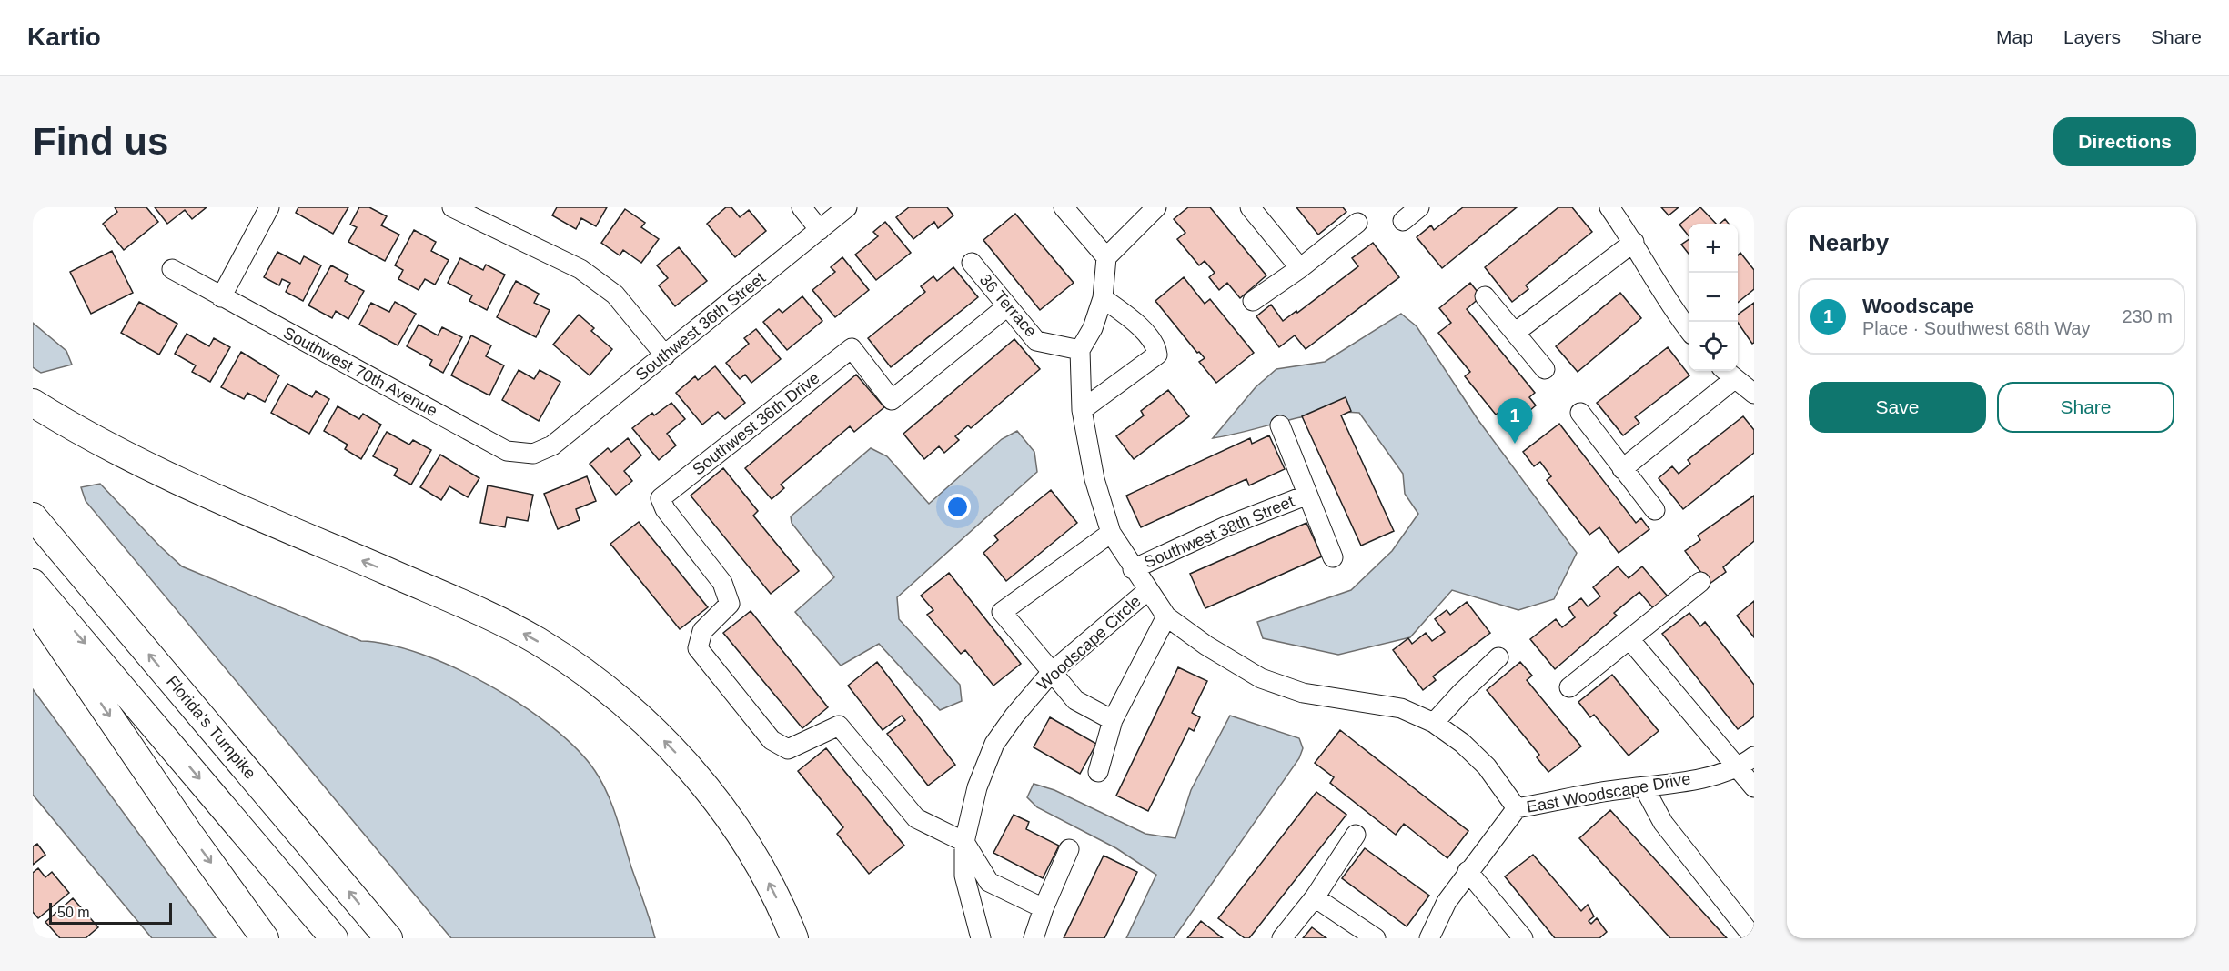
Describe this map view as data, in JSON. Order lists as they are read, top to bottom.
{
  "streets": {
    "highway": ["Florida's Turnpike"],
    "street": [
      "36 Terrace",
      "Southwest 36th Street",
      "Southwest 70th Avenue",
      "Southwest 36th Drive",
      "Southwest 38th Street",
      "Woodscape Circle",
      "East Woodscape Drive"
    ]
  },
  "crossings": [
    ["36 Terrace", "Southwest 36th Drive"],
    ["Southwest 36th Street", "Southwest 70th Avenue"],
    ["Southwest 36th Drive", "Woodscape Circle"]
  ],
  "scale_bar": "50 m",
  "page": {
    "header": "Kartio",
    "nav": ["Map", "Layers", "Share"],
    "buttons": [
      "Directions",
      ["Save", "Share"]
    ],
    "title": "Find us",
    "heading": "Nearby",
    "map_buttons": ["+", "−"],
    "list": [
      {
        "mark": "1",
        "name": "Woodscape",
        "note": "Place · Southwest 68th Way",
        "value": "230 m"
      }
    ],
    "pins": "1",
    "scale": "50 m"
  }
}
